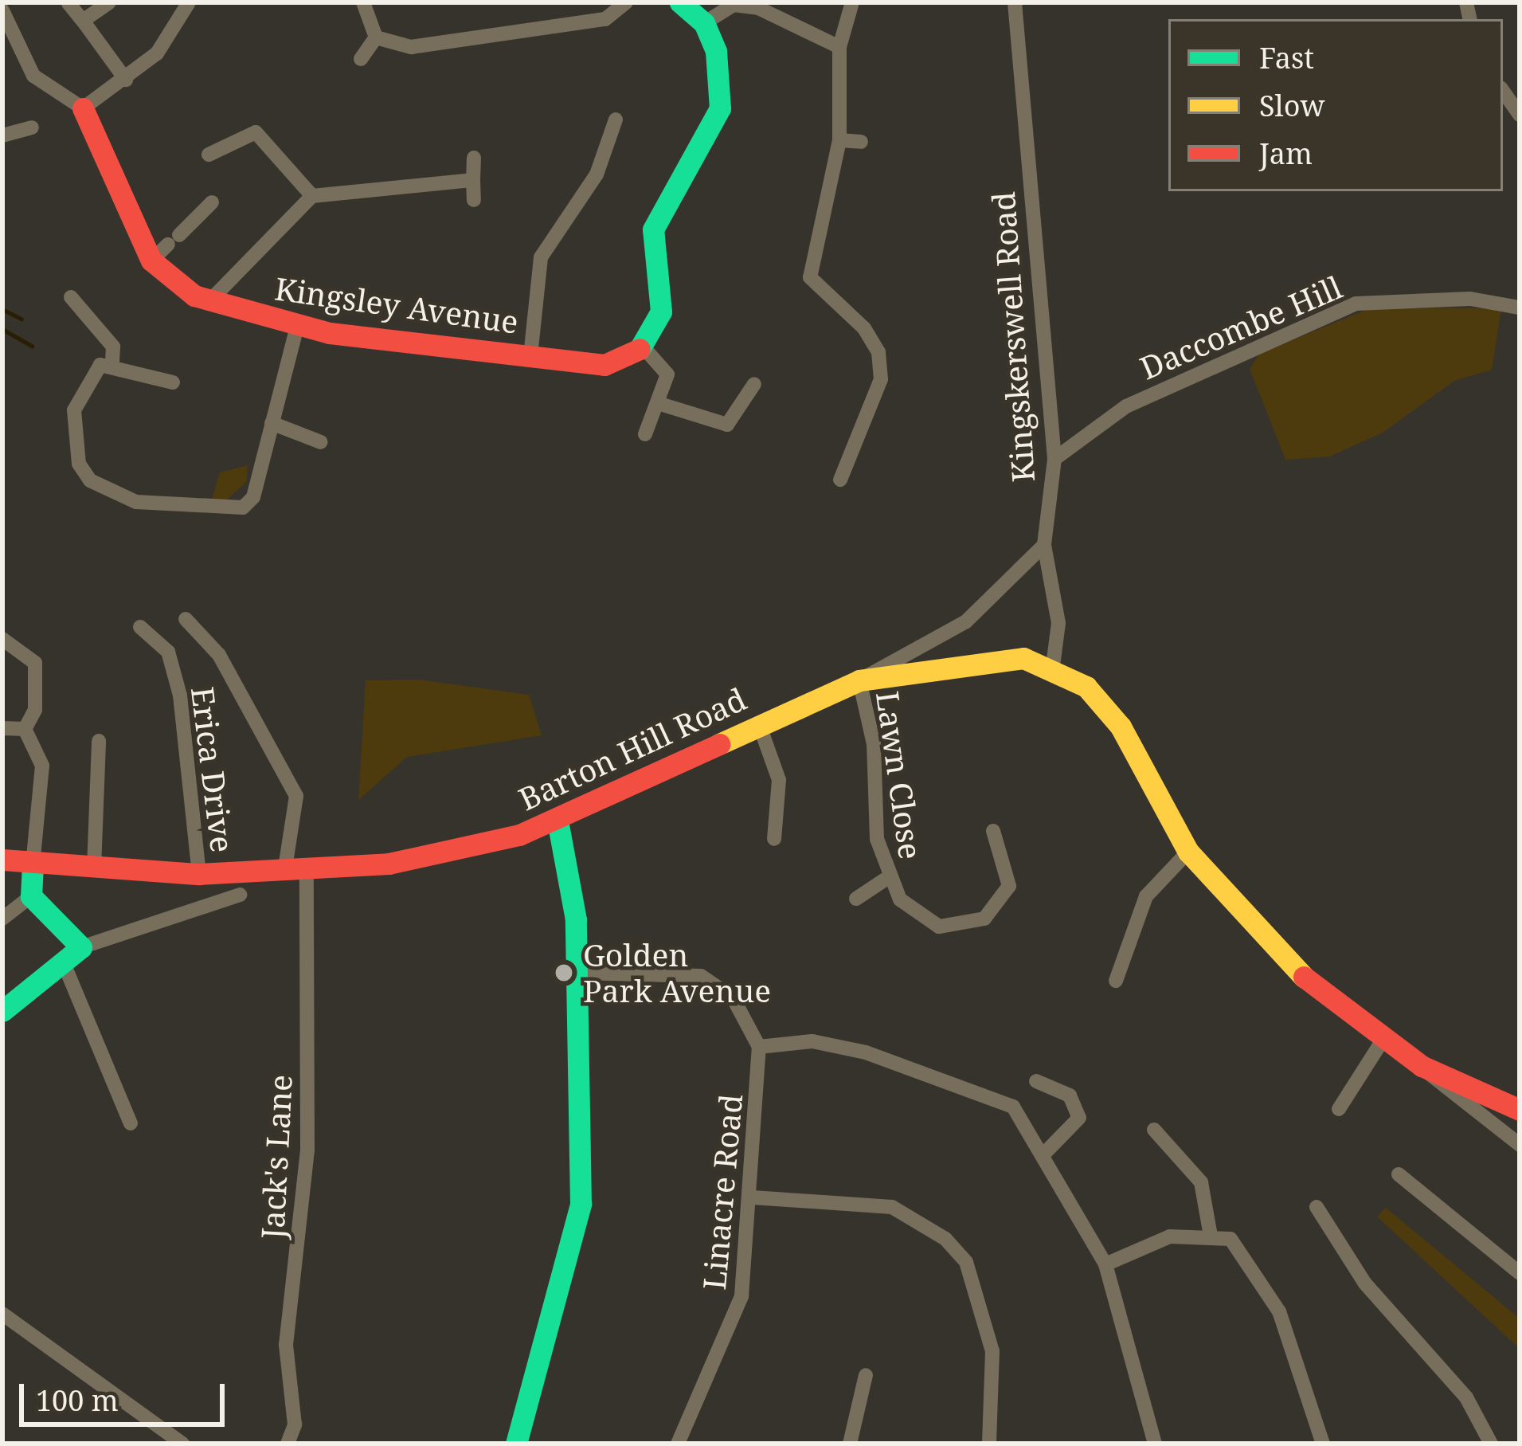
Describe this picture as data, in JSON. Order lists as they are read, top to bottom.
{
  "streets": {
    "street": [
      "Kingsley Avenue",
      "Daccombe Hill",
      "Kingskerswell Road",
      "Barton Hill Road",
      "Erica Drive",
      "Lawn Close",
      "Jack's Lane",
      "Linacre Road"
    ]
  },
  "crossings": [
    ["Daccombe Hill", "Kingskerswell Road"],
    ["Kingskerswell Road", "Barton Hill Road"],
    ["Barton Hill Road", "Erica Drive"],
    ["Barton Hill Road", "Lawn Close"],
    ["Barton Hill Road", "Jack's Lane"]
  ],
  "places": ["Golden Park Avenue"],
  "legend": ["Fast", "Slow", "Jam"],
  "scale_bar": "100 m"
}
